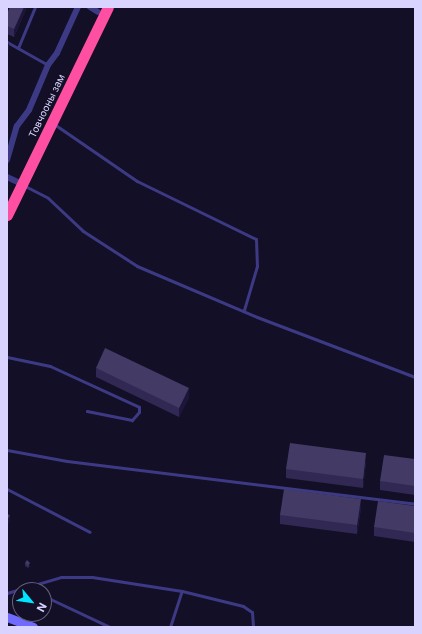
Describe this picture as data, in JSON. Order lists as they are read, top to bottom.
{
  "streets": {
    "highway": ["Товчооны зам"]
  },
  "north": "bottom right"
}
